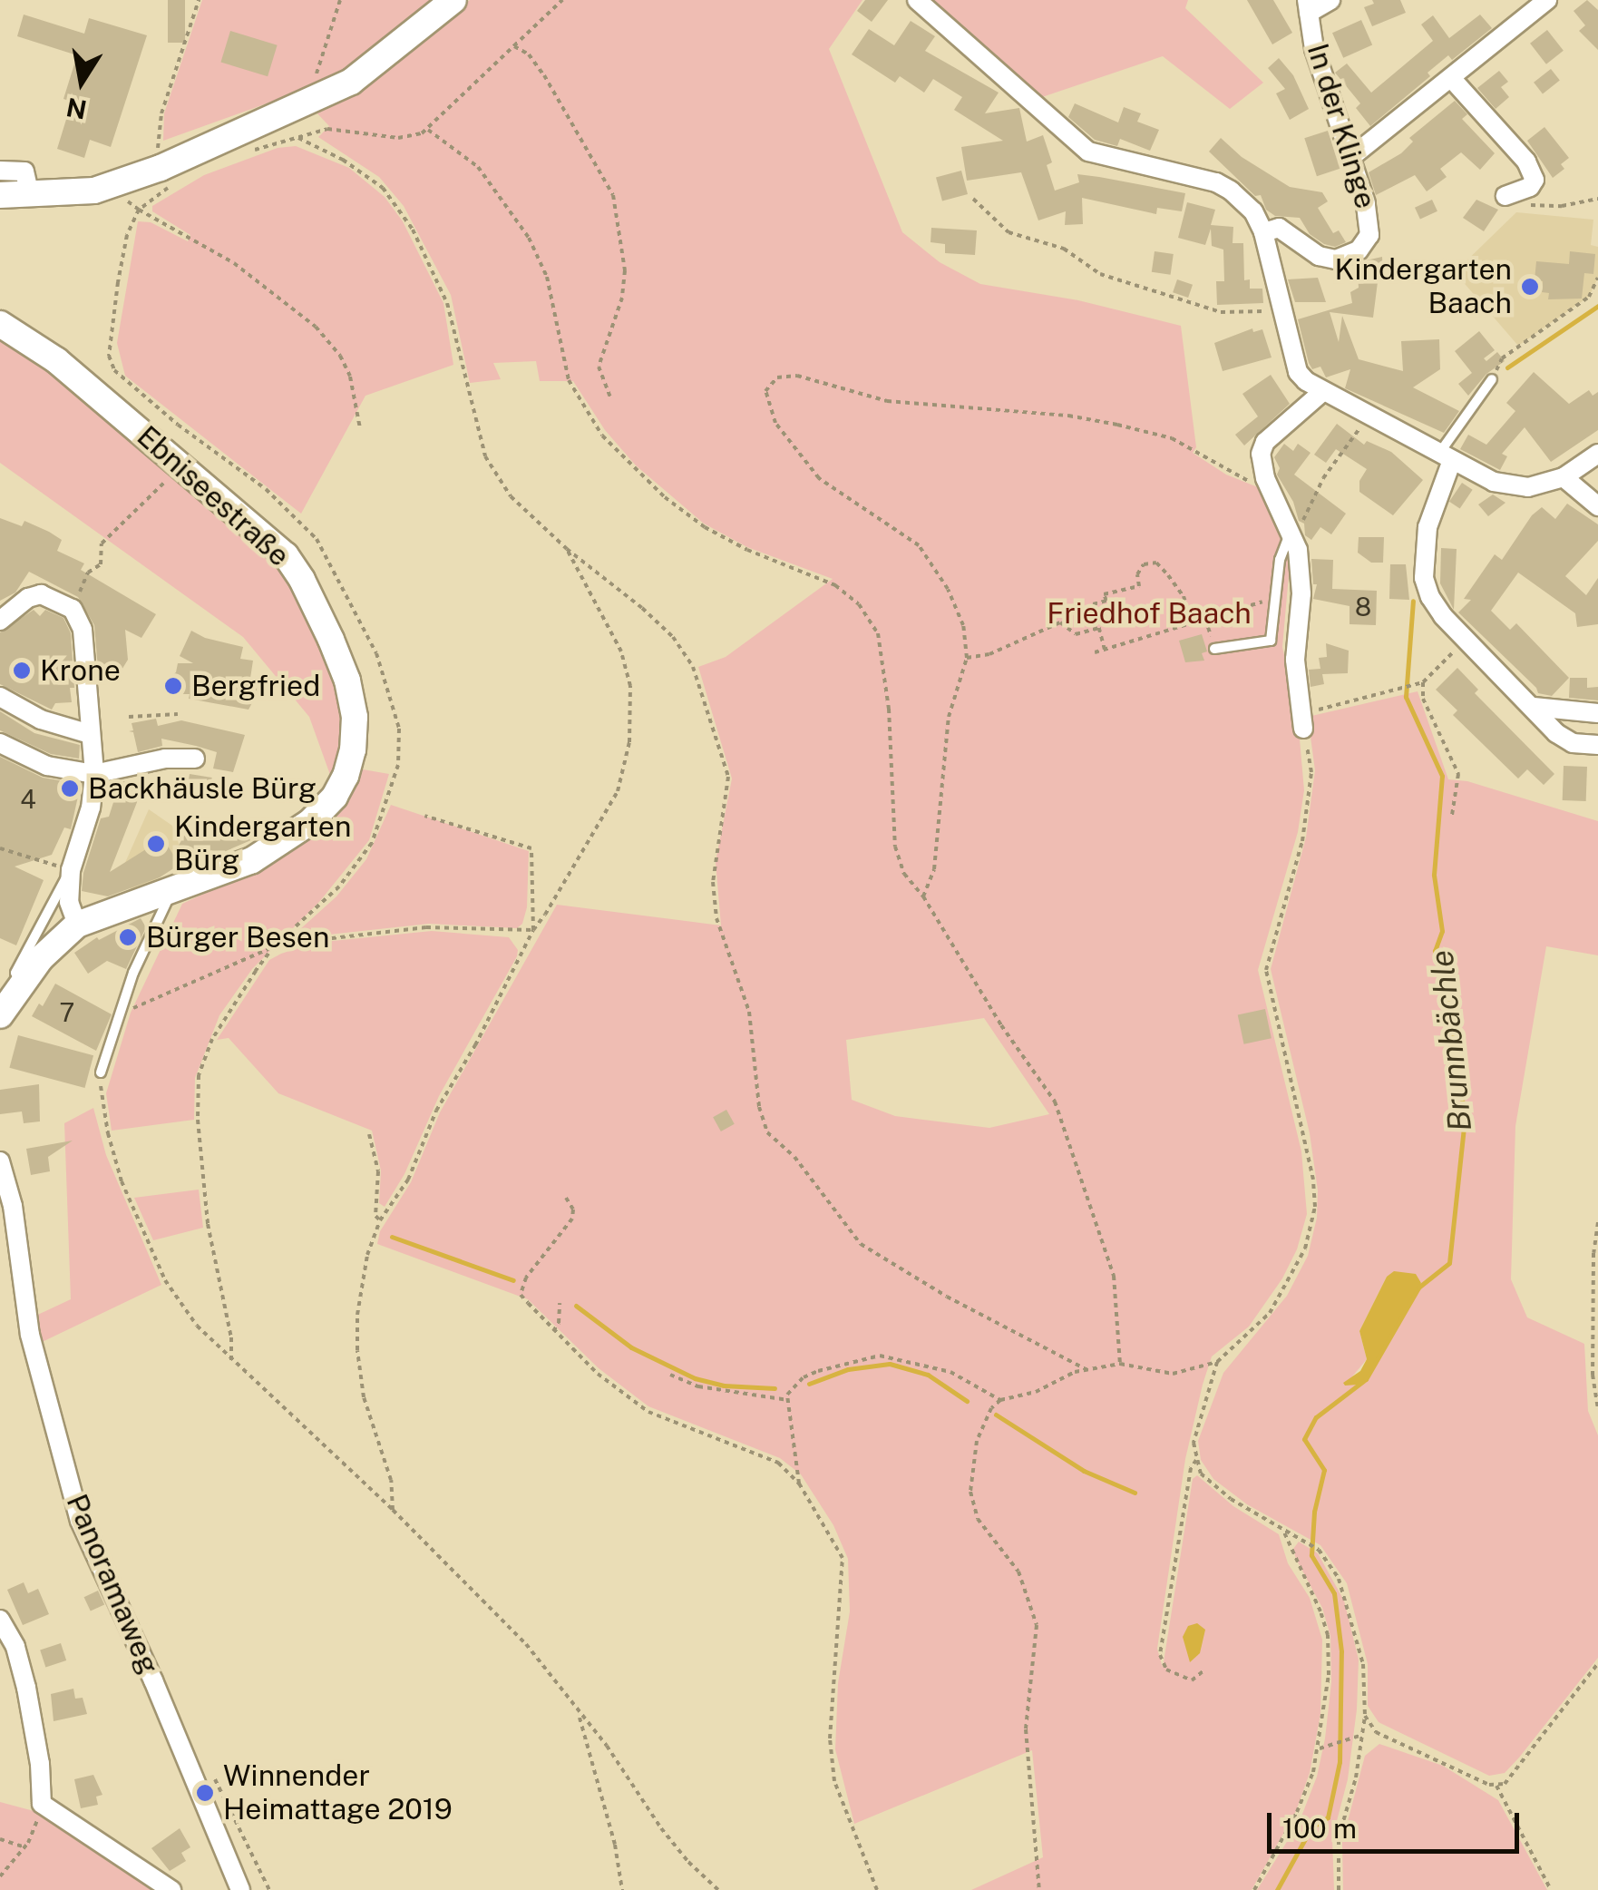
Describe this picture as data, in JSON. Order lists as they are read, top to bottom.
{
  "streets": {
    "street": ["In der Klinge", "Ebniseestraße", "Panoramaweg"]
  },
  "water": ["Brunnbächle"],
  "parks": ["Friedhof Baach"],
  "places": [
    "Kindergarten Baach",
    "Krone",
    "Bergfried",
    "Backhäusle Bürg",
    "Kindergarten Bürg",
    "Bürger Besen",
    "Winnender Heimattage 2019"
  ],
  "house_numbers": ["8", "4", "7"],
  "scale_bar": "100 m",
  "north": "bottom"
}
